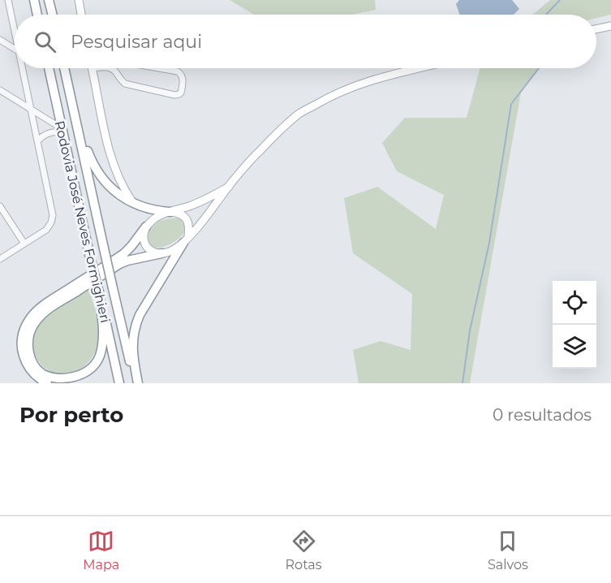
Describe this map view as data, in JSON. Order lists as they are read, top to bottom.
{
  "streets": {
    "highway": ["Rodovia José Neves Formighieri"]
  },
  "page": {
    "search": "Pesquisar aqui",
    "heading": ["Por perto", "0 resultados"],
    "nav": ["Mapa", "Rotas", "Salvos"]
  }
}
